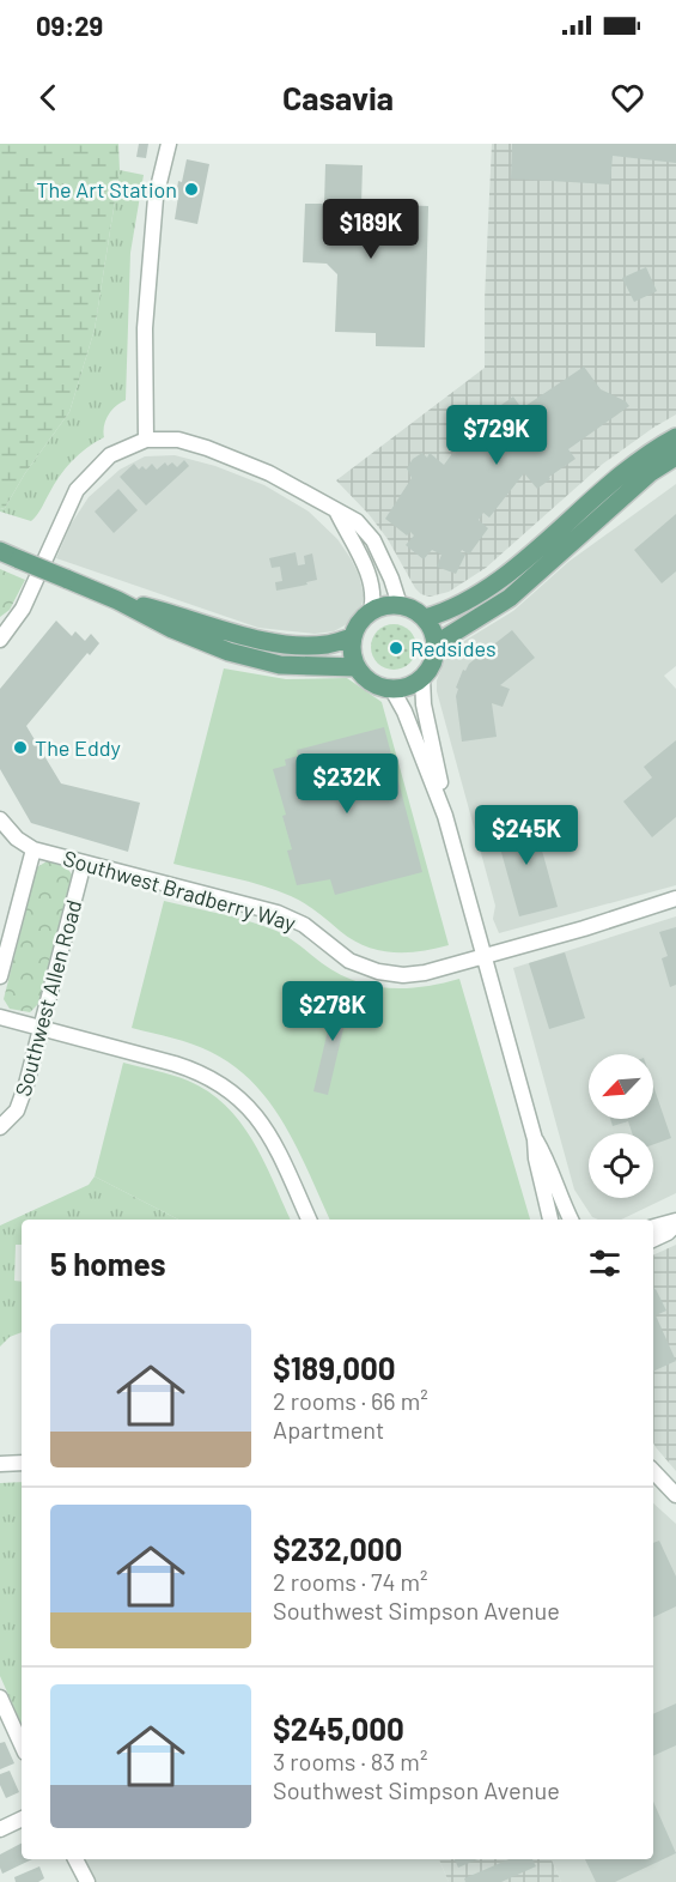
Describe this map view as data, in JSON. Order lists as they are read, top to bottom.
{
  "streets": {
    "street": ["Southwest Bradberry Way", "Southwest Allen Road"]
  },
  "crossings": [
    ["Southwest Bradberry Way", "Southwest Allen Road"]
  ],
  "places": ["The Art Station", "Redsides", "The Eddy"],
  "north": "bottom left",
  "page": {
    "status": "09:29",
    "header": "Casavia",
    "price": [
      "$189K",
      "$729K",
      "$232K",
      "$245K",
      "$278K"
    ],
    "heading": "5 homes",
    "list": [
      {
        "name": "$189,000",
        "note": "2 rooms · 66 m² · Apartment"
      },
      {
        "name": "$232,000",
        "note": "2 rooms · 74 m² · Southwest Simpson Avenue"
      },
      {
        "name": "$245,000",
        "note": "3 rooms · 83 m² · Southwest Simpson Avenue"
      }
    ]
  }
}
